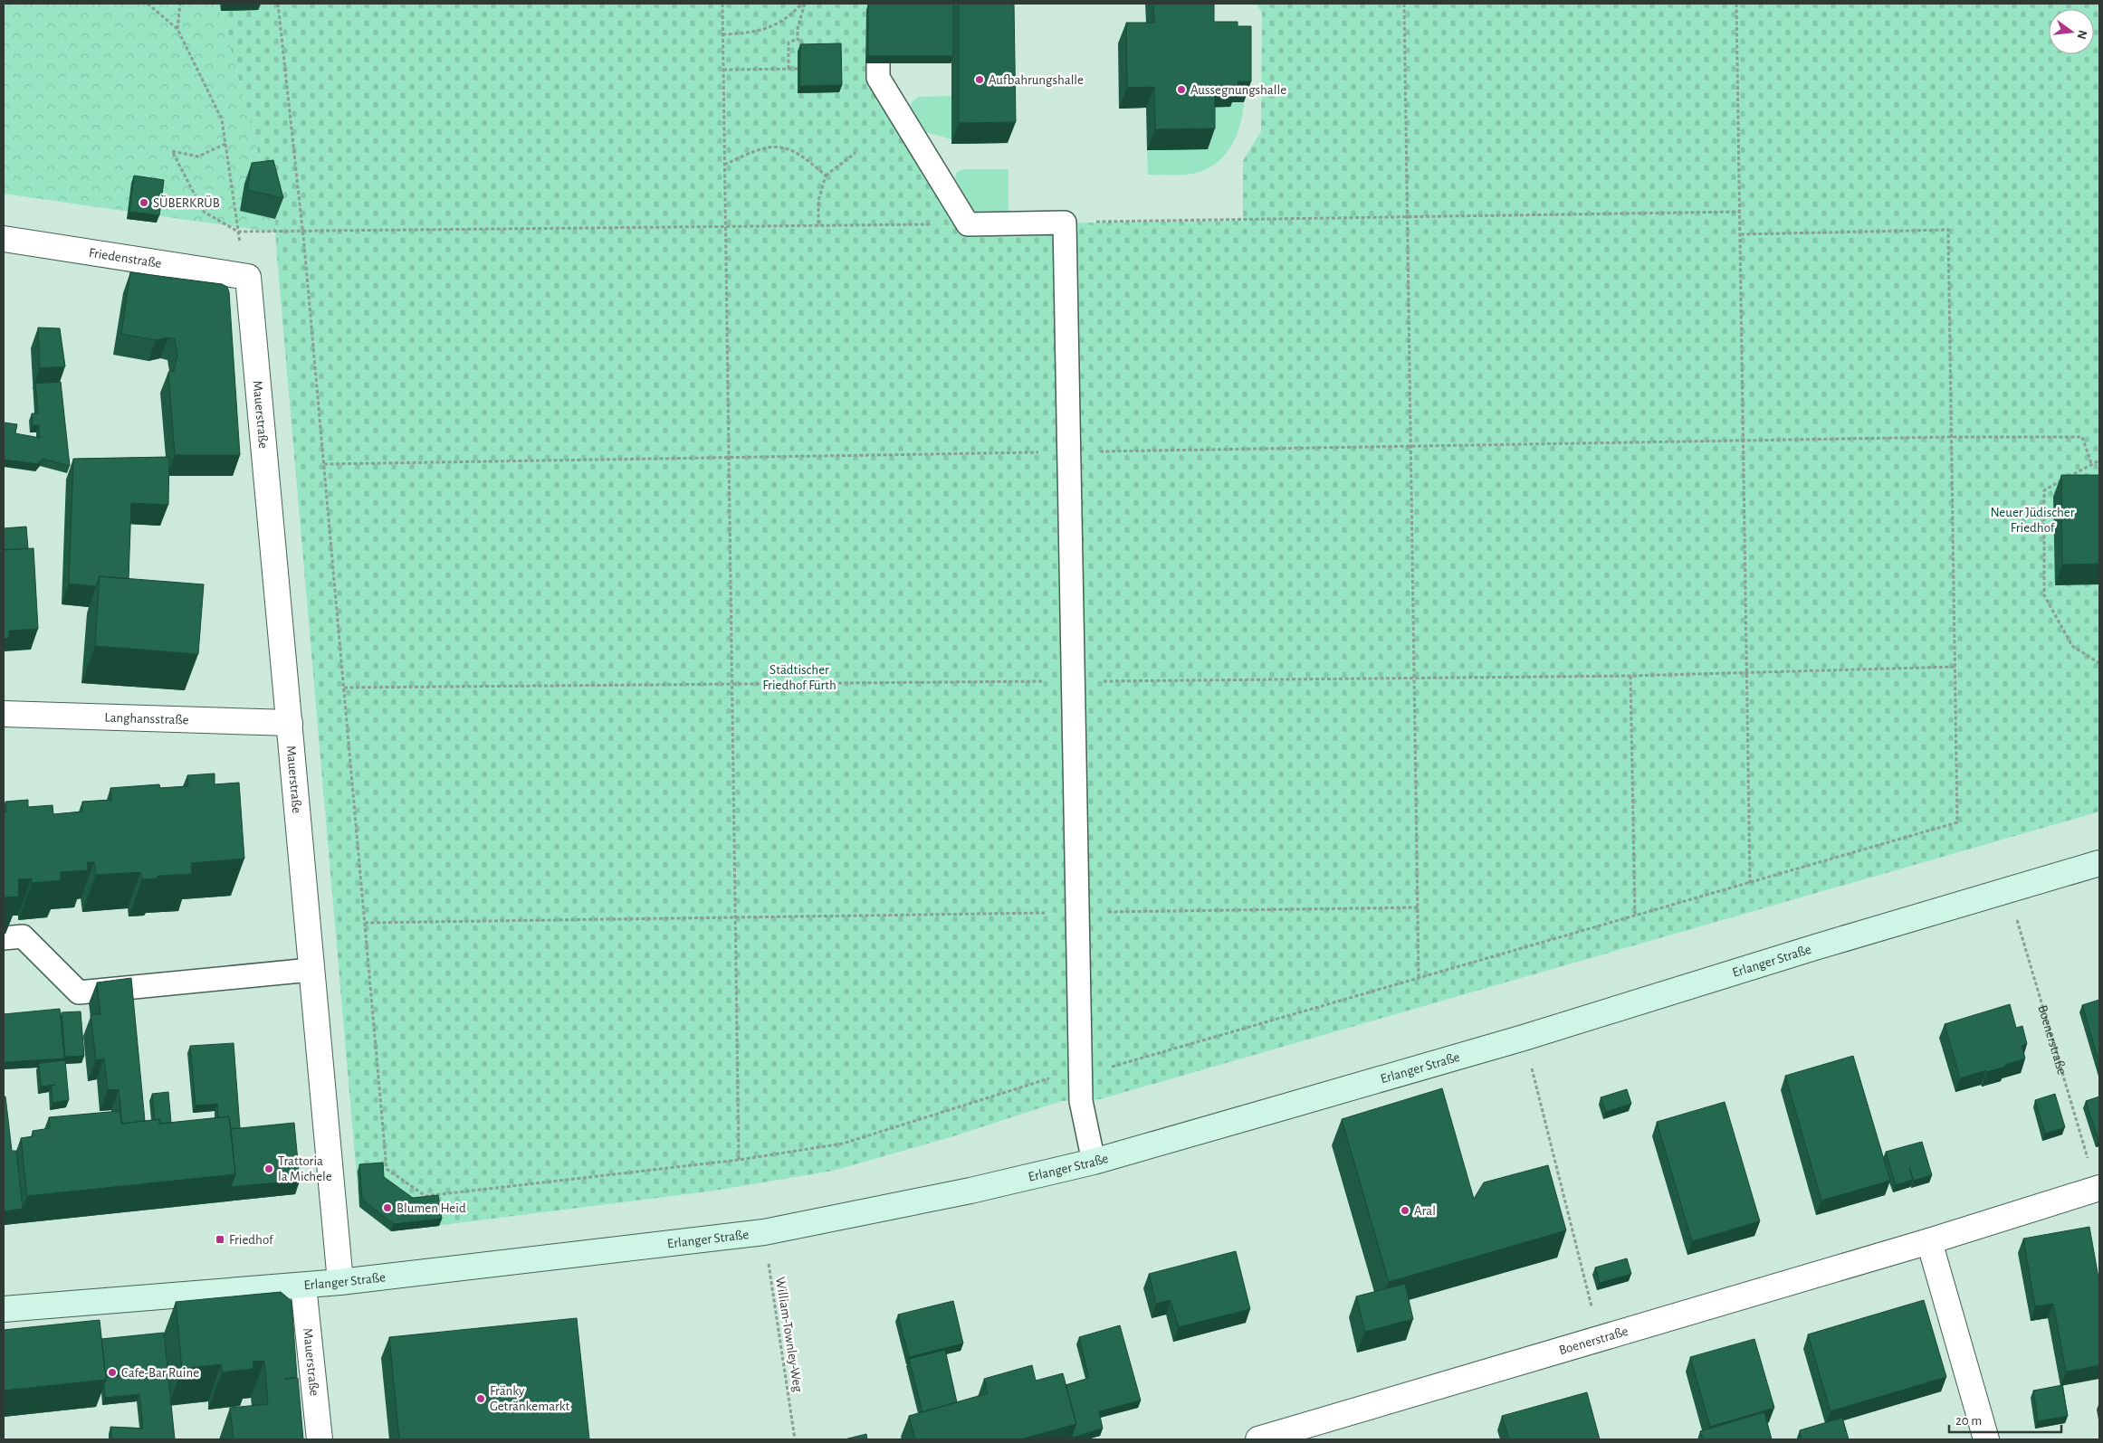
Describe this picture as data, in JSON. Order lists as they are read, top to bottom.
{
  "streets": {
    "main road": ["Erlanger Straße"],
    "street": [
      "Friedenstraße",
      "Mauerstraße",
      "Langhansstraße",
      "Boenerstraße"
    ],
    "path": ["William-Townley-Weg"]
  },
  "crossings": [
    ["Friedenstraße", "Mauerstraße"],
    ["Mauerstraße", "Langhansstraße"],
    ["Mauerstraße", "Erlanger Straße"],
    ["Erlanger Straße", "Boenerstraße"],
    ["Erlanger Straße", "William-Townley-Weg"]
  ],
  "parks": ["Neuer Jüdischer Friedhof", "Städtischer Friedhof Fürth"],
  "places": {
    "other": [
      "Aufbahrungshalle",
      "Aussegnungshalle",
      "SÜBERKRÜB",
      "Trattoria la Michele",
      "Blumen Heid",
      "Aral",
      "Cafe-Bar Ruine",
      "Fränky Getränkemarkt"
    ],
    "transit": ["Friedhof"]
  },
  "scale_bar": "20 m",
  "north": "right"
}
